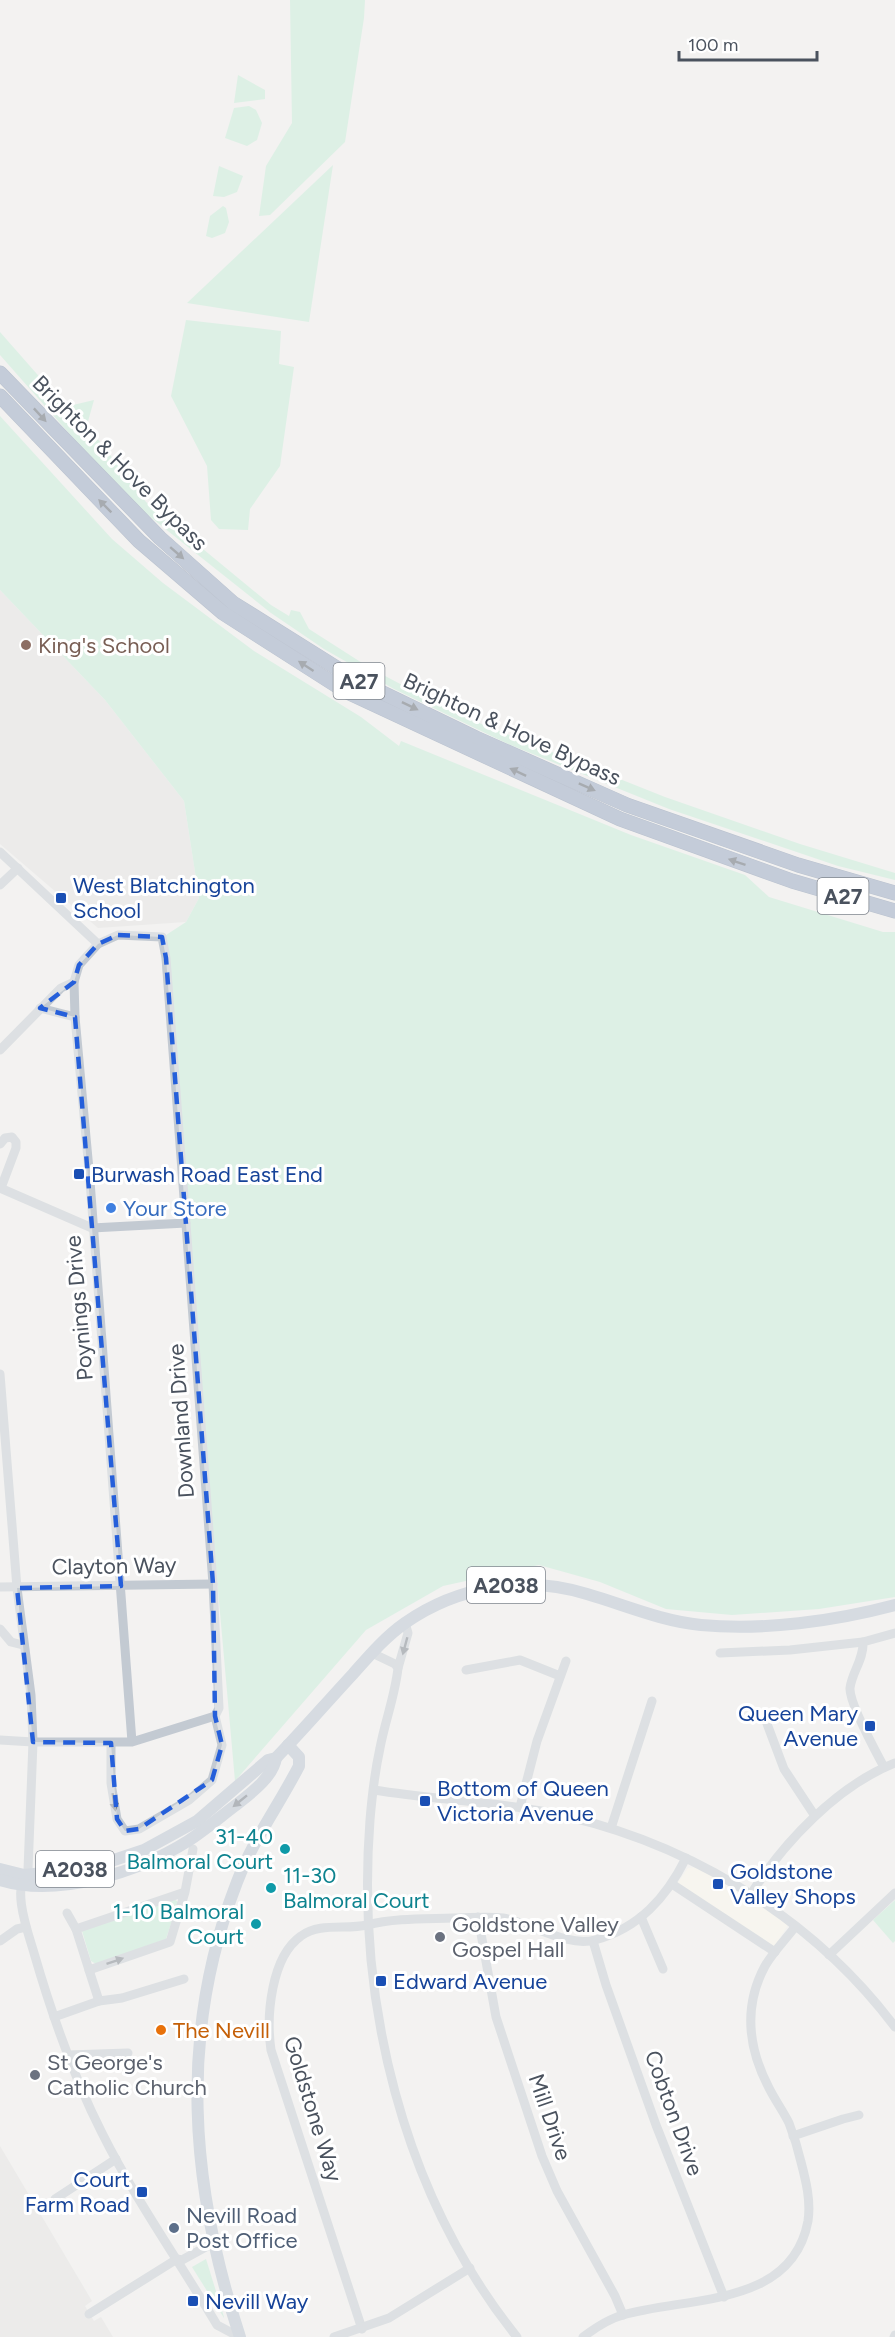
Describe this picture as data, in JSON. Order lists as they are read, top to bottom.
{
  "streets": {
    "highway": ["Brighton & Hove Bypass", "A27"],
    "main road": ["A2038"],
    "street": [
      "Poynings Drive",
      "Downland Drive",
      "Clayton Way",
      "Goldstone Way",
      "Cobton Drive",
      "Mill Drive"
    ]
  },
  "crossings": [
    ["Poynings Drive", "Downland Drive"],
    ["Poynings Drive", "Clayton Way"],
    ["Downland Drive", "Clayton Way"]
  ],
  "places": {
    "other": [
      "King's School",
      "Your Store",
      "31-40 Balmoral Court",
      "11-30 Balmoral Court",
      "1-10 Balmoral Court",
      "Goldstone Valley Gospel Hall",
      "The Nevill",
      "St George's Catholic Church",
      "Nevill Road Post Office"
    ],
    "transit": [
      "West Blatchington School",
      "Burwash Road East End",
      "Queen Mary Avenue",
      "Bottom of Queen Victoria Avenue",
      "Goldstone Valley Shops",
      "Edward Avenue",
      "Court Farm Road",
      "Nevill Way"
    ]
  },
  "scale_bar": "100 m"
}
